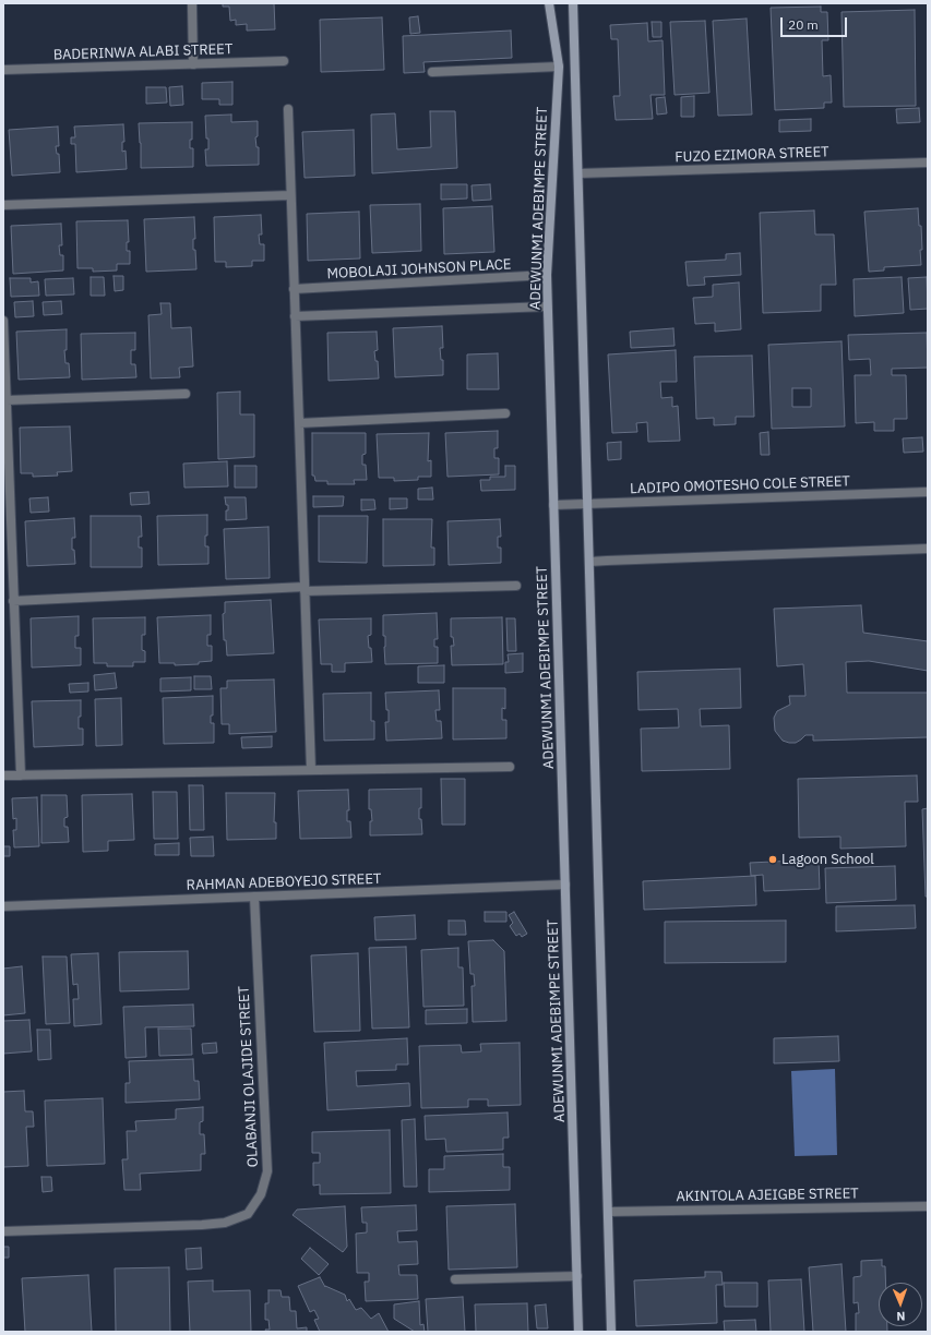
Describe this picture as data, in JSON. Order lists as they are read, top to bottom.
{
  "streets": {
    "main road": ["ADEWUNMI ADEBIMPE STREET"],
    "street": [
      "BADERINWA ALABI STREET",
      "FUZO EZIMORA STREET",
      "MOBOLAJI JOHNSON PLACE",
      "LADIPO OMOTESHO COLE STREET",
      "RAHMAN ADEBOYEJO STREET",
      "OLABANJI OLAJIDE STREET",
      "AKINTOLA AJEIGBE STREET"
    ]
  },
  "crossings": [
    ["ADEWUNMI ADEBIMPE STREET", "MOBOLAJI JOHNSON PLACE"],
    ["ADEWUNMI ADEBIMPE STREET", "LADIPO OMOTESHO COLE STREET"],
    ["ADEWUNMI ADEBIMPE STREET", "RAHMAN ADEBOYEJO STREET"],
    ["RAHMAN ADEBOYEJO STREET", "OLABANJI OLAJIDE STREET"]
  ],
  "places": ["Lagoon School"],
  "scale_bar": "20 m",
  "north": "bottom"
}
